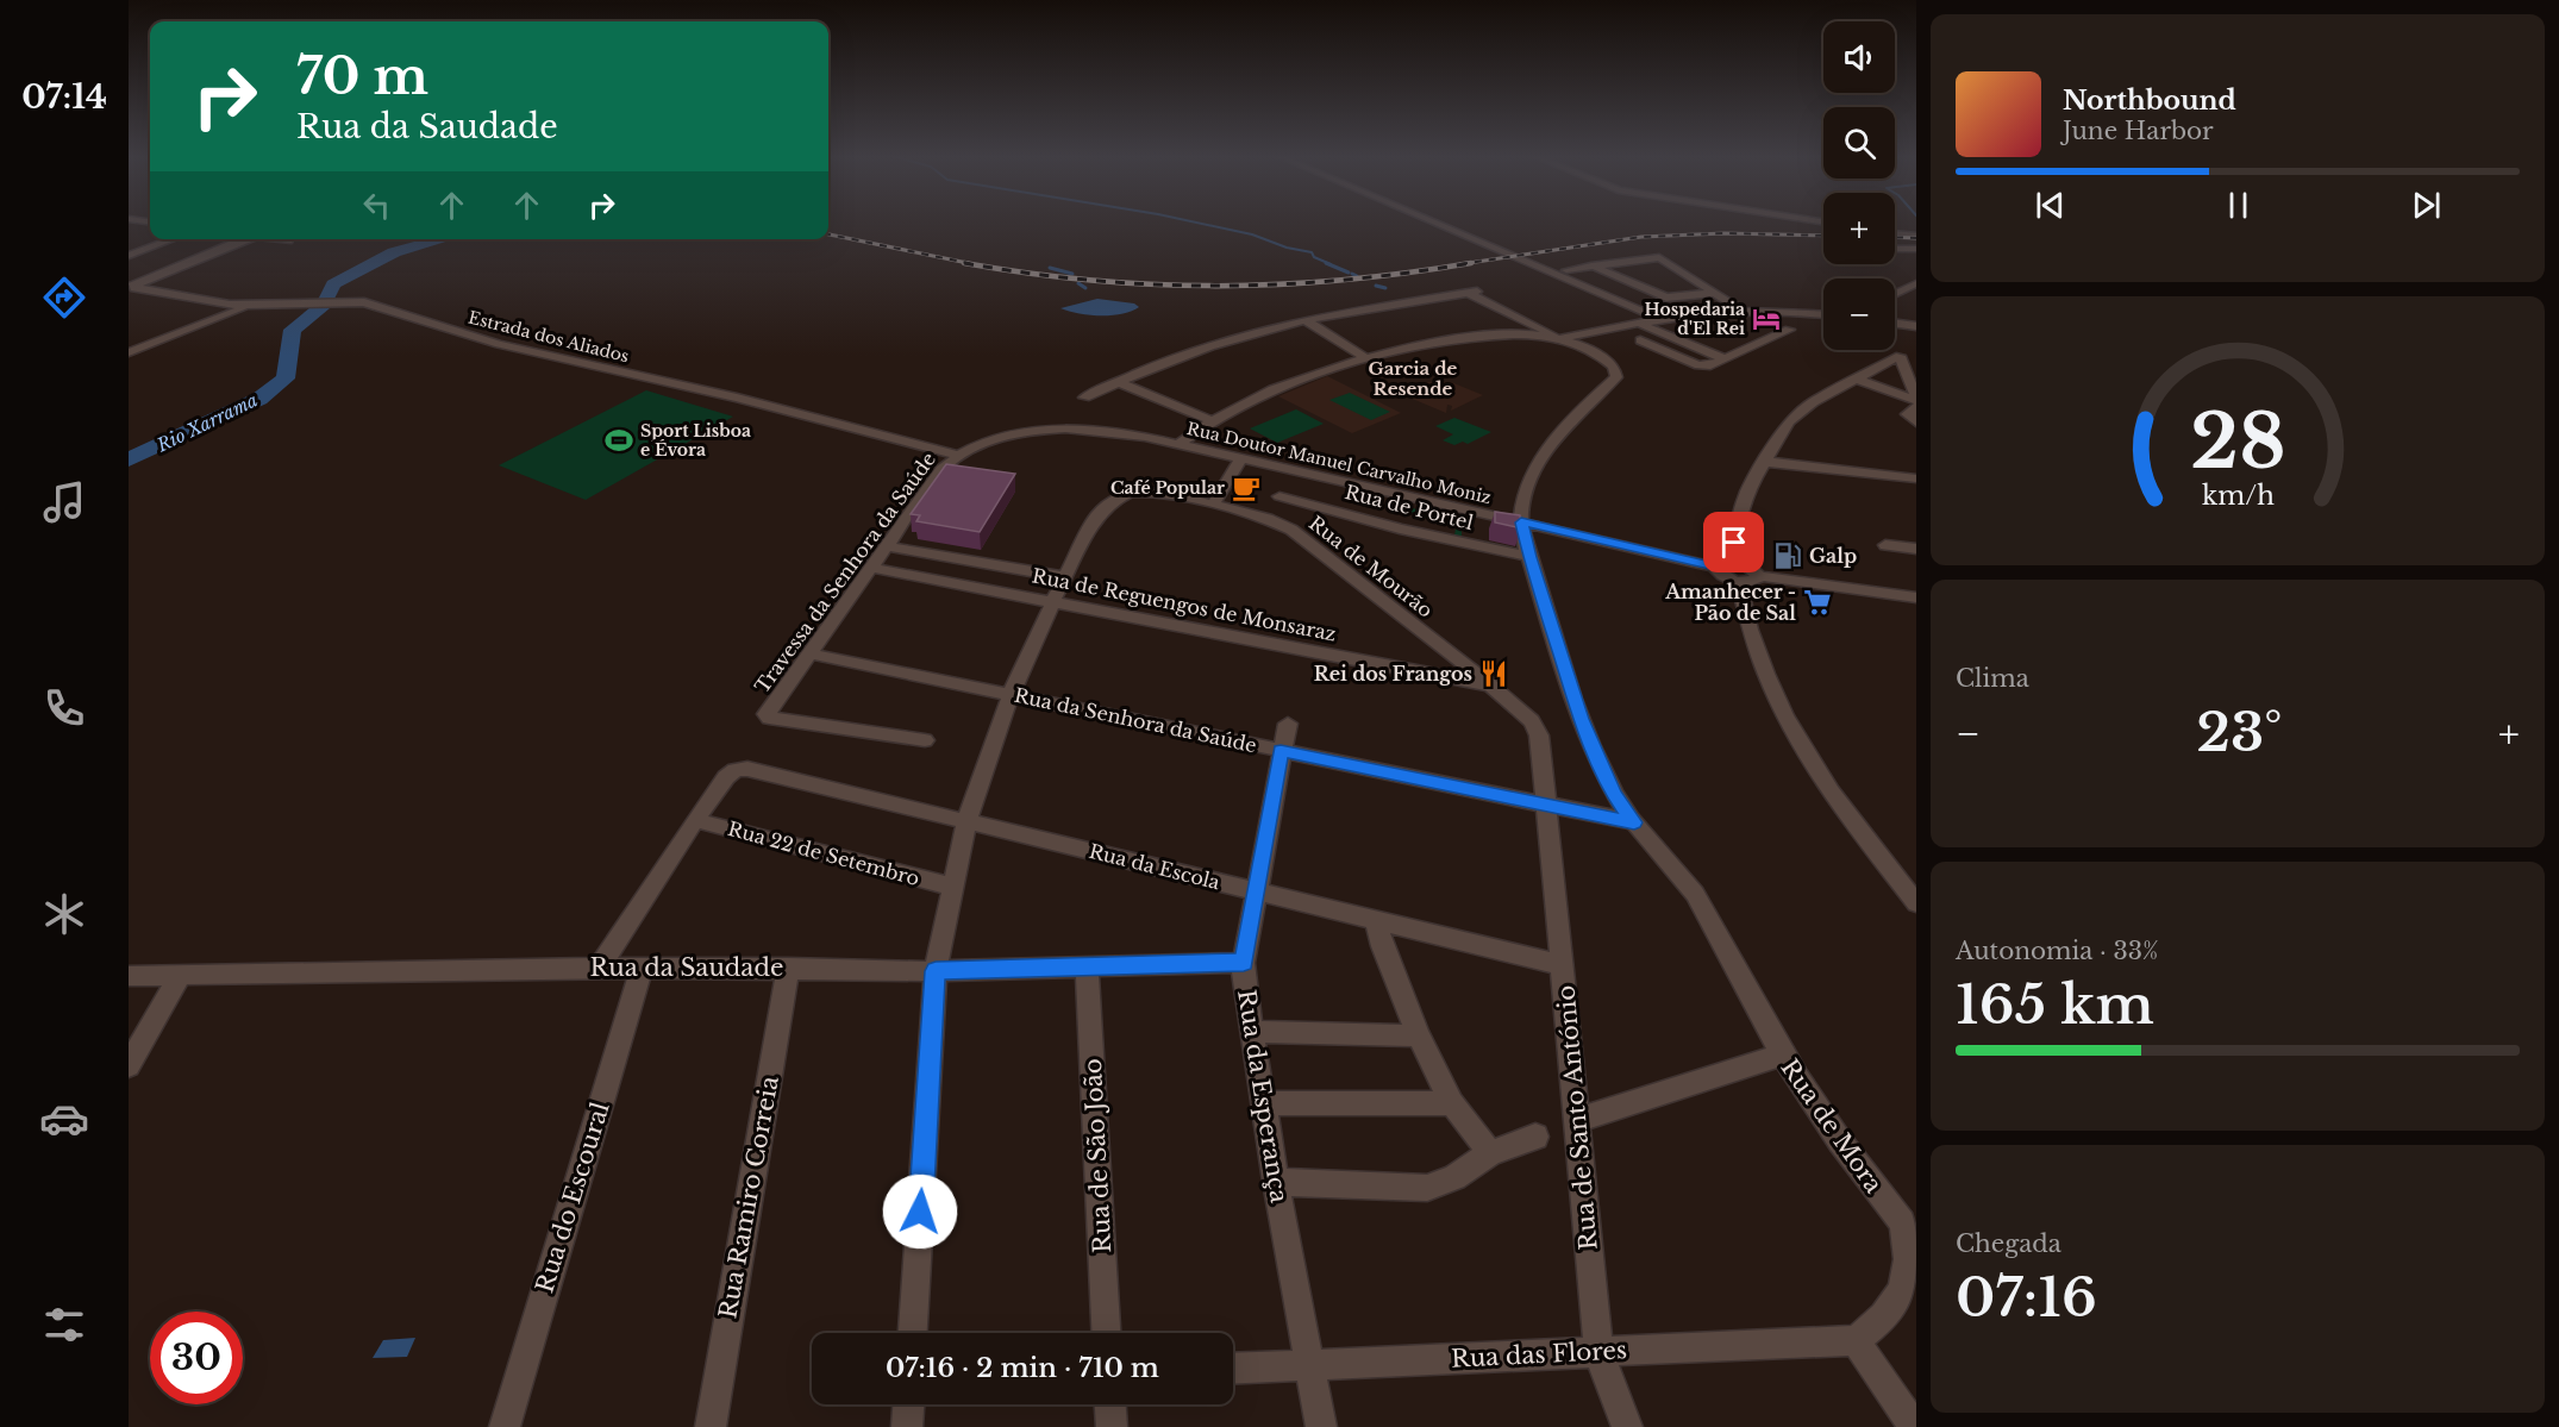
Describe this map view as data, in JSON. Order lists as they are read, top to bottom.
{
  "streets": {
    "street": [
      "Estrada dos Aliados",
      "Rua Doutor Manuel Carvalho Moniz",
      "Rua de Portel",
      "Rua de Mourão",
      "Travessa da Senhora da Saúde",
      "Rua de Reguengos de Monsaraz",
      "Rua da Senhora da Saúde",
      "Rua 22 de Setembro",
      "Rua da Escola",
      "Rua da Saudade",
      "Rua da Esperança",
      "Rua de Santo António",
      "Rua de Mora",
      "Rua de São João",
      "Rua do Escoural",
      "Rua Ramiro Correia",
      "Rua das Flores"
    ]
  },
  "crossings": [
    ["Estrada dos Aliados", "Rua Doutor Manuel Carvalho Moniz"],
    ["Estrada dos Aliados", "Travessa da Senhora da Saúde"],
    ["Rua Doutor Manuel Carvalho Moniz", "Travessa da Senhora da Saúde"],
    ["Rua de Portel", "Rua de Mora"],
    ["Rua de Mourão", "Rua de Reguengos de Monsaraz"],
    ["Rua de Mourão", "Rua da Senhora da Saúde"],
    ["Rua de Mourão", "Rua 22 de Setembro"],
    ["Rua de Mourão", "Rua da Escola"],
    ["Rua de Mourão", "Rua da Saudade"],
    ["Rua de Mourão", "Rua de Santo António"],
    ["Travessa da Senhora da Saúde", "Rua de Reguengos de Monsaraz"],
    ["Travessa da Senhora da Saúde", "Rua da Senhora da Saúde"],
    ["Rua da Senhora da Saúde", "Rua da Esperança"],
    ["Rua da Senhora da Saúde", "Rua de Santo António"],
    ["Rua da Senhora da Saúde", "Rua de Mora"],
    ["Rua 22 de Setembro", "Rua da Escola"],
    ["Rua da Escola", "Rua da Esperança"],
    ["Rua da Escola", "Rua de Santo António"],
    ["Rua da Saudade", "Rua da Esperança"],
    ["Rua da Saudade", "Rua de São João"],
    ["Rua da Saudade", "Rua do Escoural"],
    ["Rua da Saudade", "Rua Ramiro Correia"],
    ["Rua da Esperança", "Rua das Flores"],
    ["Rua de Santo António", "Rua das Flores"],
    ["Rua de Mora", "Rua das Flores"]
  ],
  "districts": ["Garcia de Resende"],
  "water": ["Rio Xarrama"],
  "places": {
    "hotel": ["Hospedaria d'El Rei"],
    "sports": ["Sport Lisboa e Évora"],
    "cafe": ["Café Popular"],
    "fuel station": ["Galp"],
    "supermarket": ["Amanhecer - Pão de Sal"],
    "restaurant": ["Rei dos Frangos"]
  },
  "page": {
    "tabs": "07:14",
    "map_buttons": ["+", "−"],
    "turn": ["70 m", "Rua da Saudade"],
    "song": ["Northbound", "June Harbor"],
    "tile": [
      "Clima",
      ["Autonomia · 33%", "165 km"],
      ["Chegada", "07:16"]
    ],
    "heat": ["−", "23°", "+"],
    "limit": "30",
    "trip": "07:16 · 2 min · 710 m",
    "gauge": ["28", "km/h"]
  }
}
